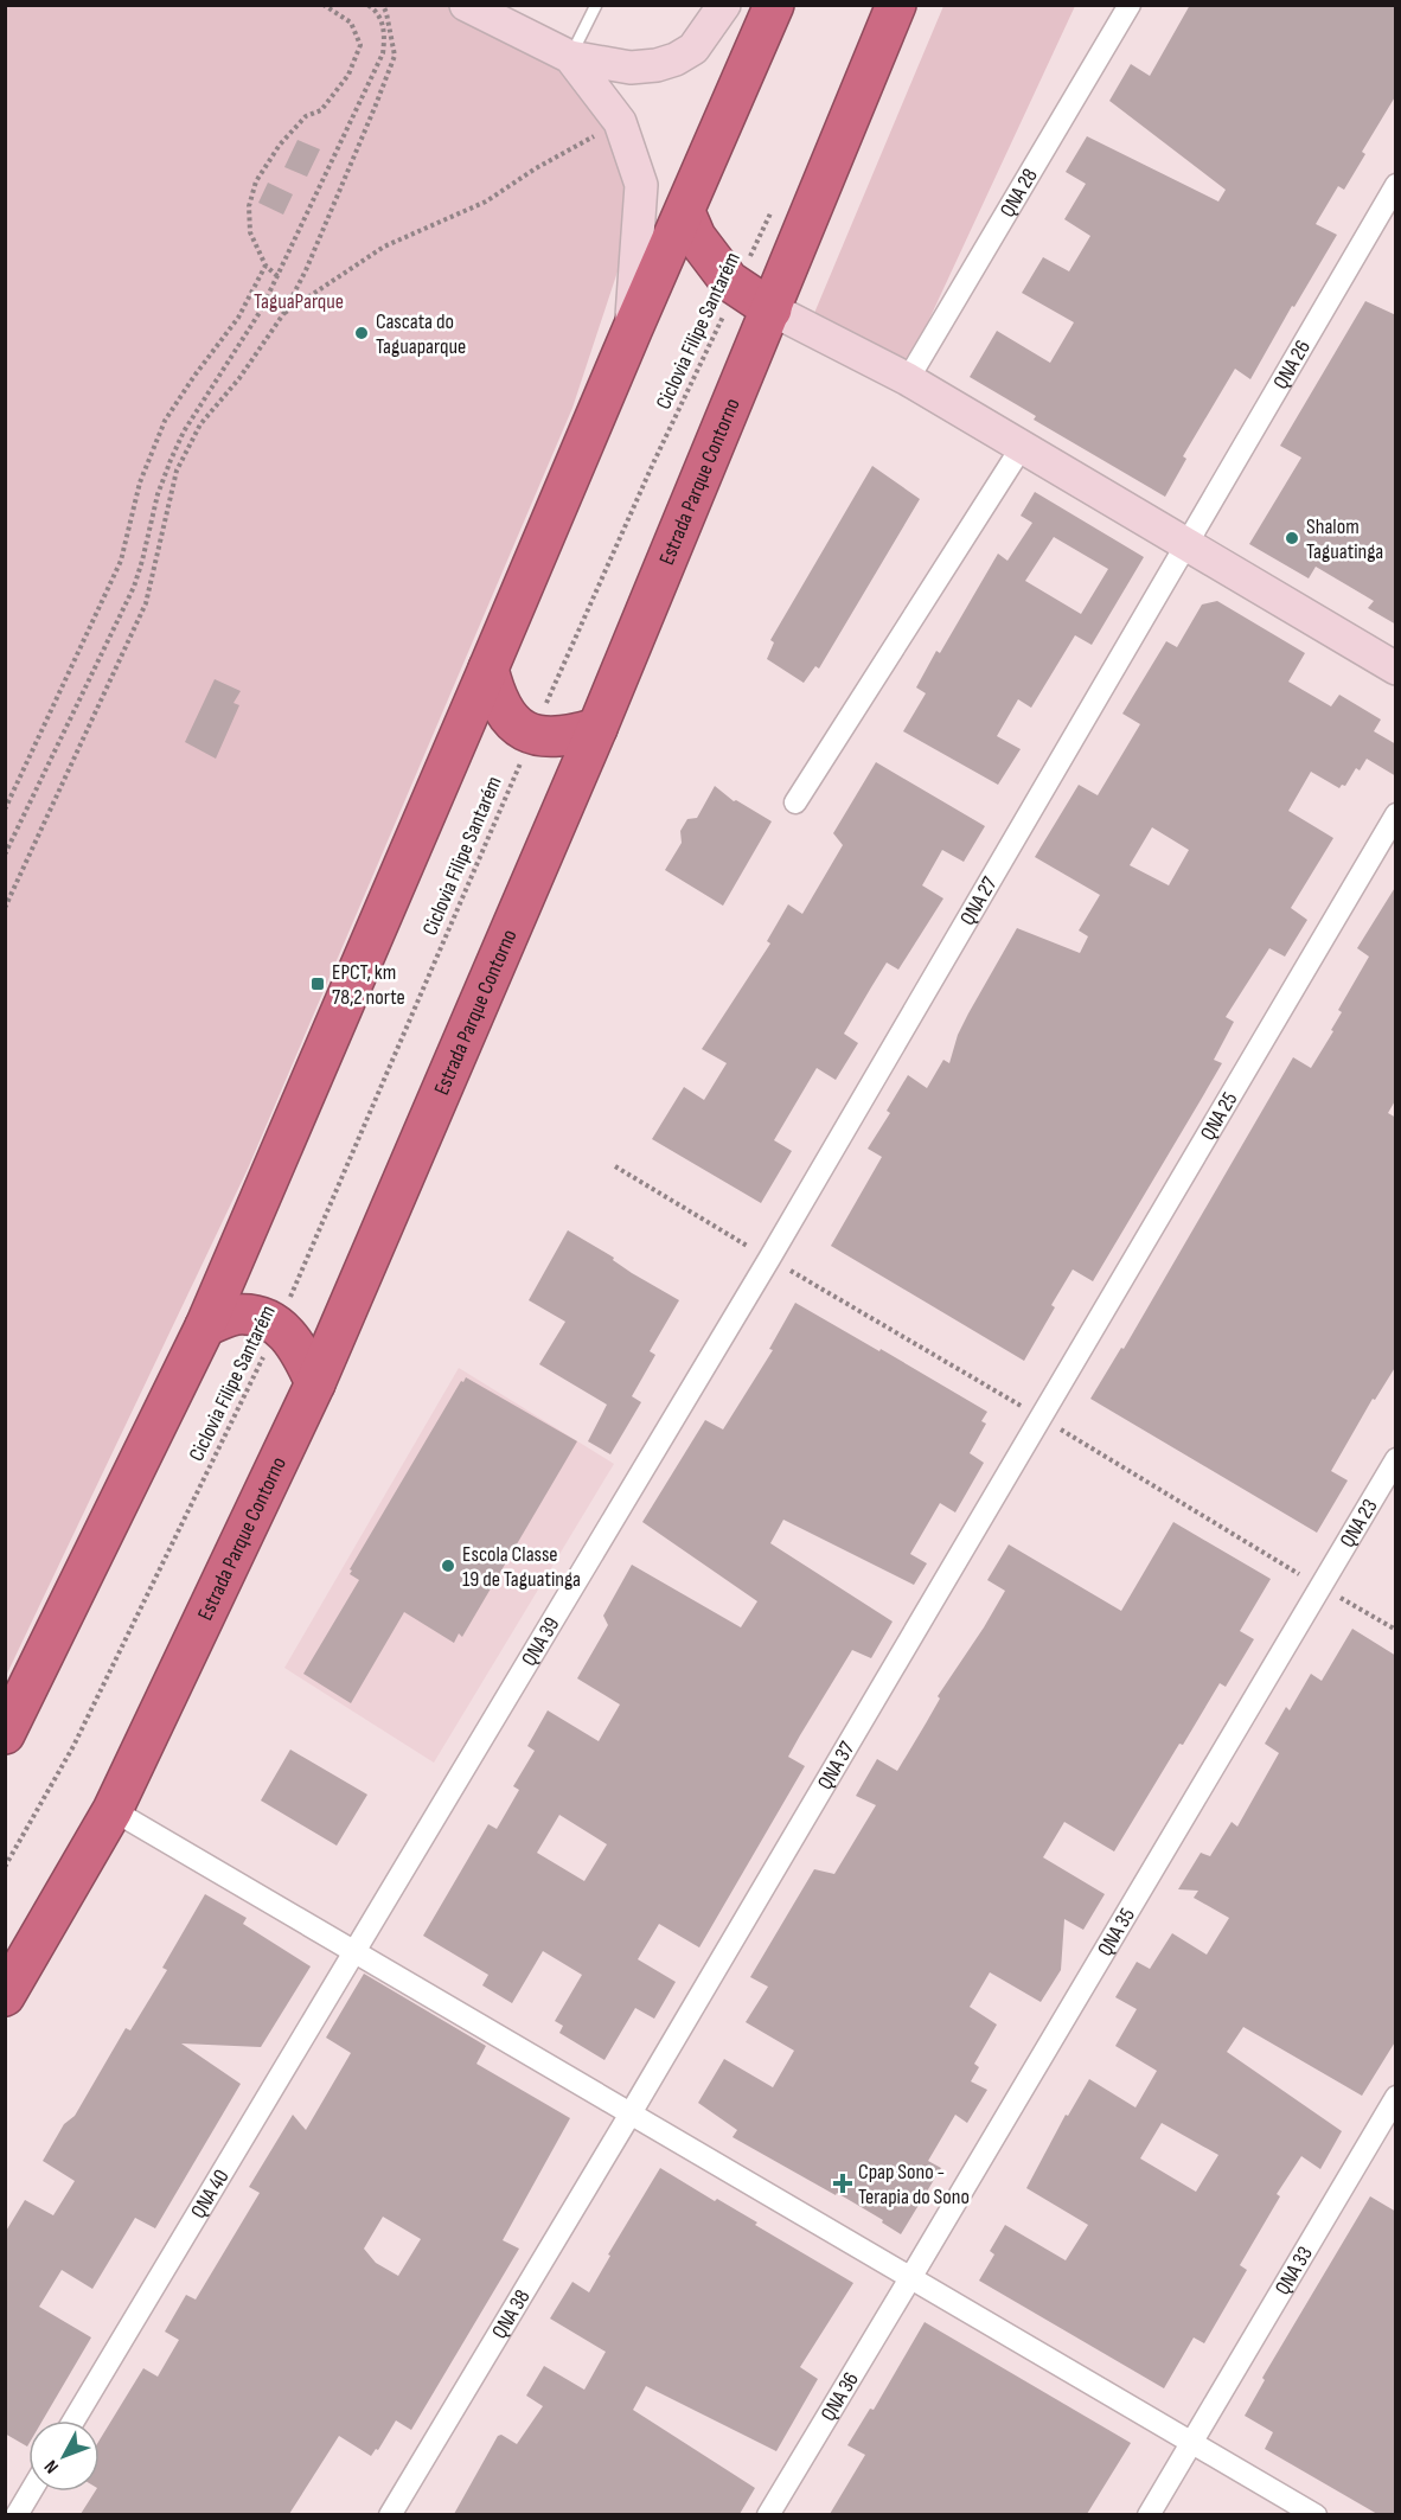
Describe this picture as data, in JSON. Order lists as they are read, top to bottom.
{
  "streets": {
    "highway": ["Estrada Parque Contorno"],
    "street": [
      "QNA 28",
      "QNA 26",
      "QNA 27",
      "QNA 25",
      "QNA 23",
      "QNA 39",
      "QNA 37",
      "QNA 35",
      "QNA 40",
      "QNA 33",
      "QNA 38",
      "QNA 36"
    ],
    "path": ["Ciclovia Filipe Santarém"]
  },
  "crossings": [
    ["QNA 26", "QNA 27"],
    ["QNA 27", "QNA 39"],
    ["QNA 25", "QNA 37"],
    ["QNA 23", "QNA 35"],
    ["QNA 39", "QNA 40"],
    ["QNA 37", "QNA 38"],
    ["QNA 35", "QNA 36"]
  ],
  "parks": ["TaguaParque"],
  "places": {
    "other": ["Cascata do Taguaparque", "Shalom Taguatinga", "Escola Classe 19 de Taguatinga"],
    "transit": ["EPCT, km 78,2 norte"],
    "health": ["Cpap Sono - Terapia do Sono"]
  },
  "north": "bottom left"
}
